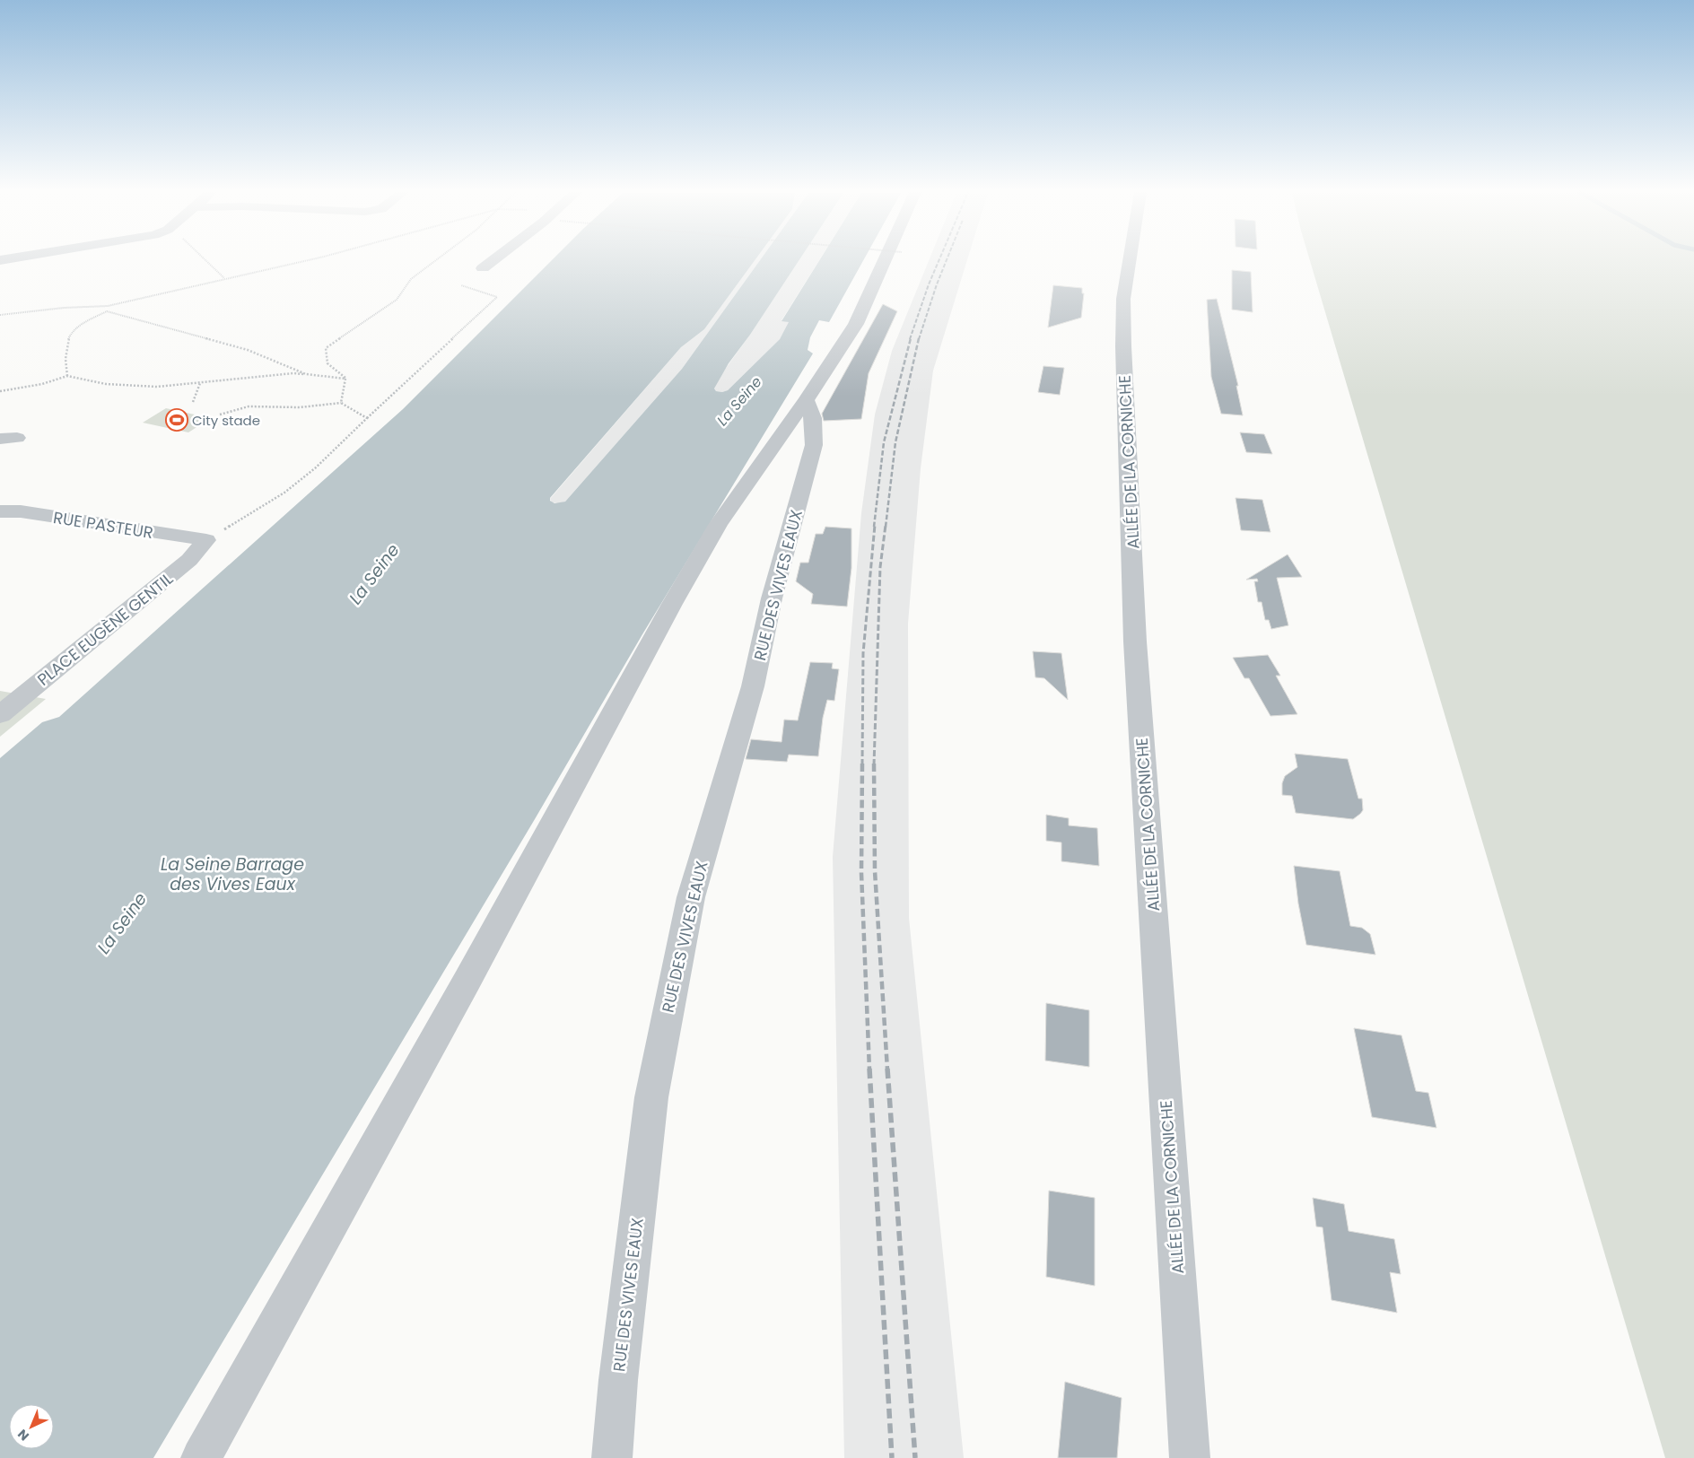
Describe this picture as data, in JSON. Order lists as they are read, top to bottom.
{
  "streets": {
    "street": [
      "ALLÉE DE LA CORNICHE",
      "RUE PASTEUR",
      "RUE DES VIVES EAUX",
      "PLACE EUGÈNE GENTIL"
    ]
  },
  "crossings": [
    ["RUE PASTEUR", "PLACE EUGÈNE GENTIL"]
  ],
  "water": ["La Seine", "La Seine Barrage des Vives Eaux"],
  "places": {
    "sports": ["City stade"]
  },
  "north": "bottom left"
}
